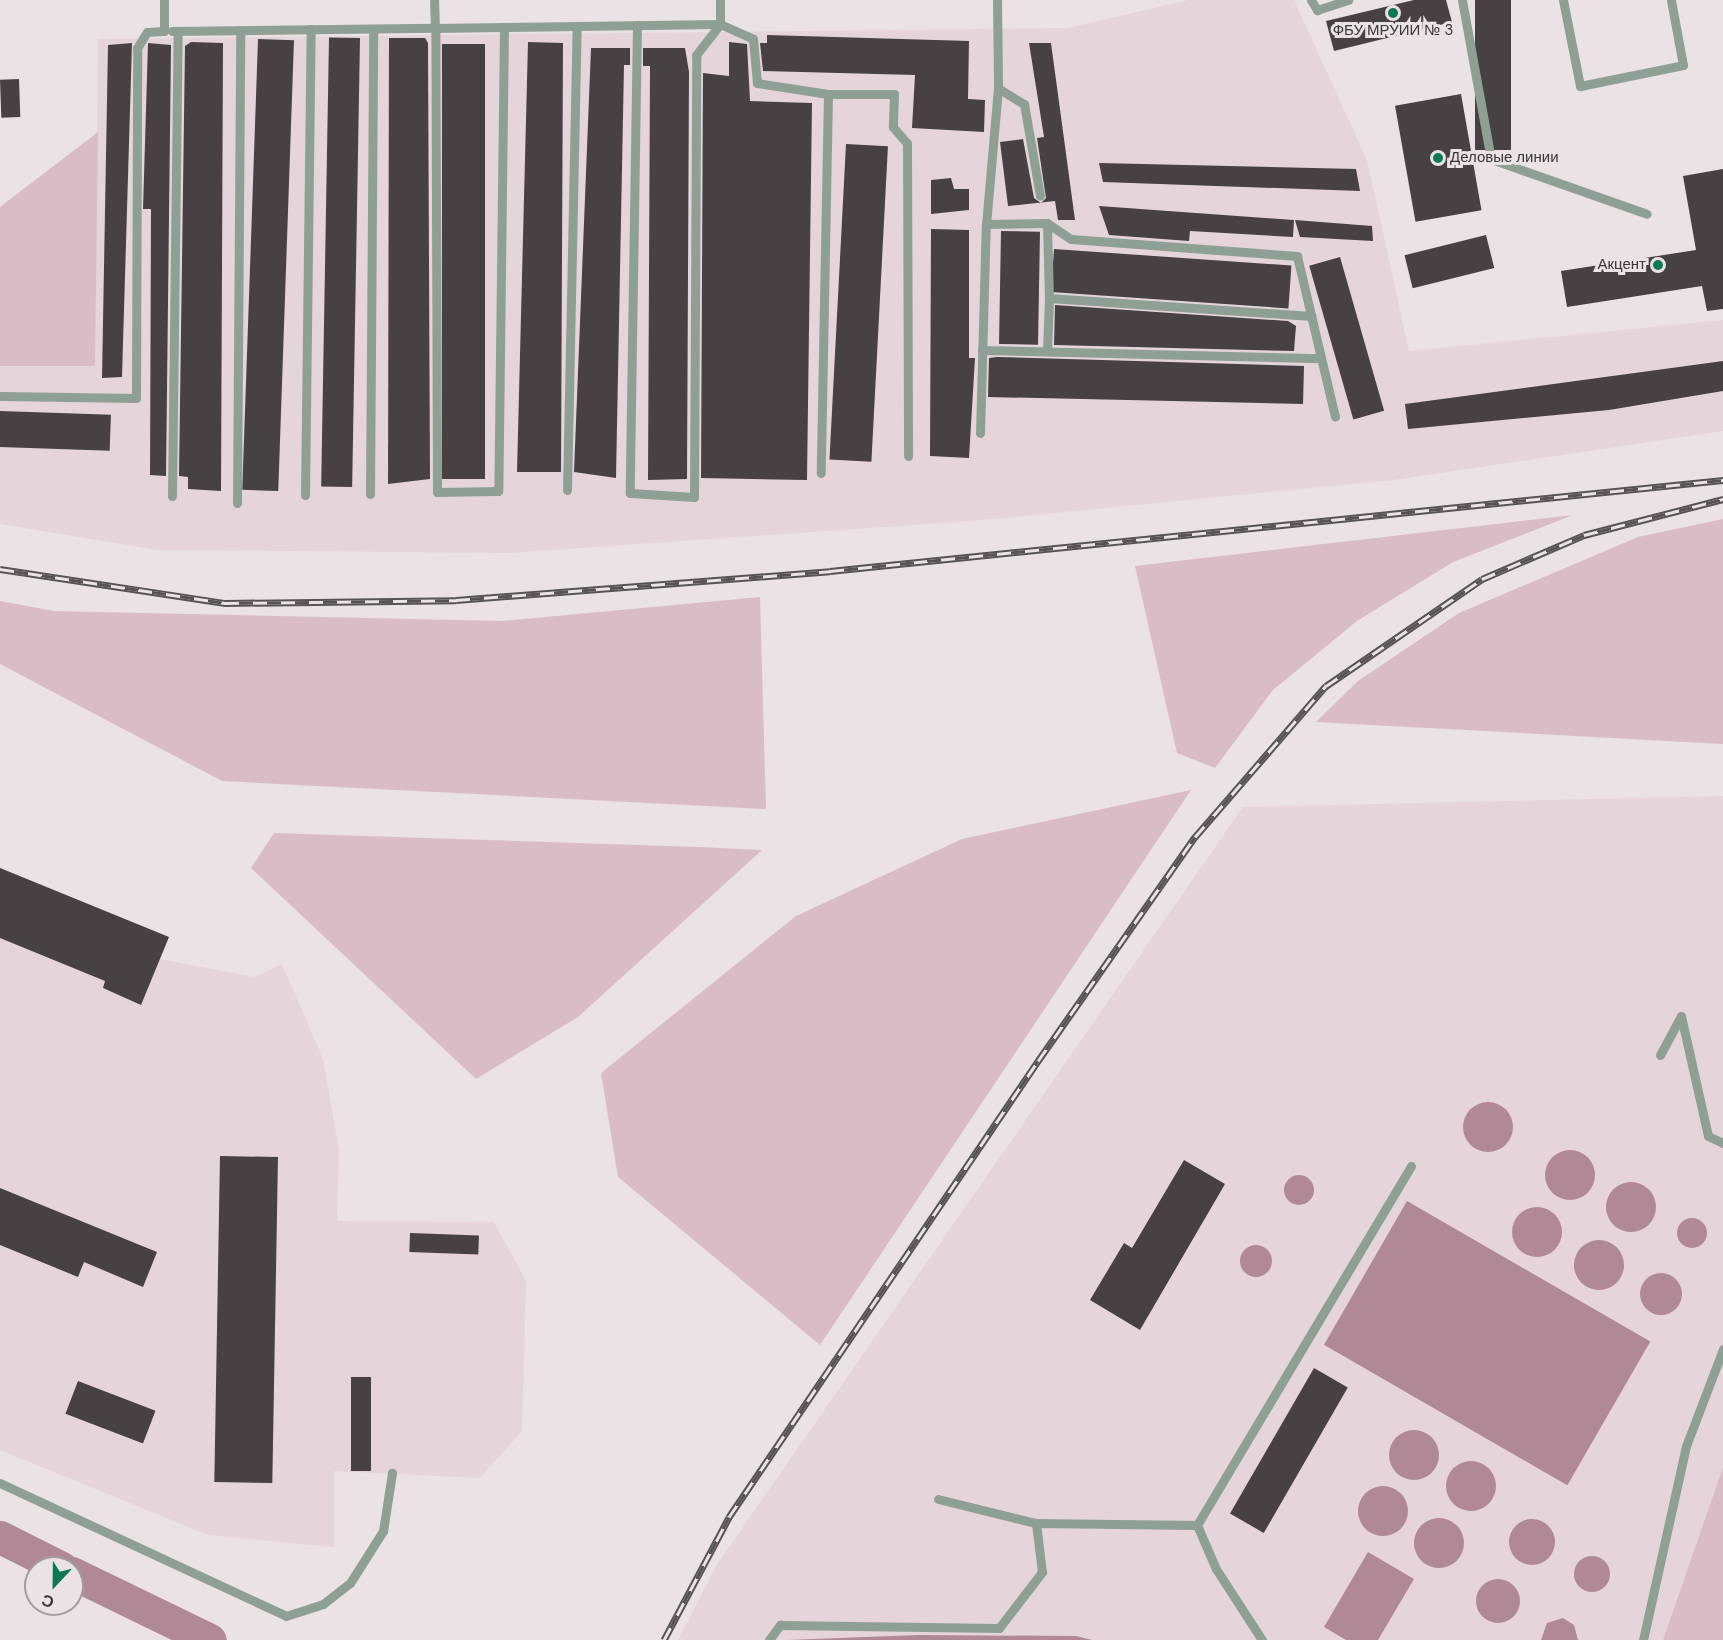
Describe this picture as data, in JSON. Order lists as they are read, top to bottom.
{
  "places": ["ФБУ МРУИИ № 3", "Деловые линии", "Акцент"],
  "north": "bottom"
}
